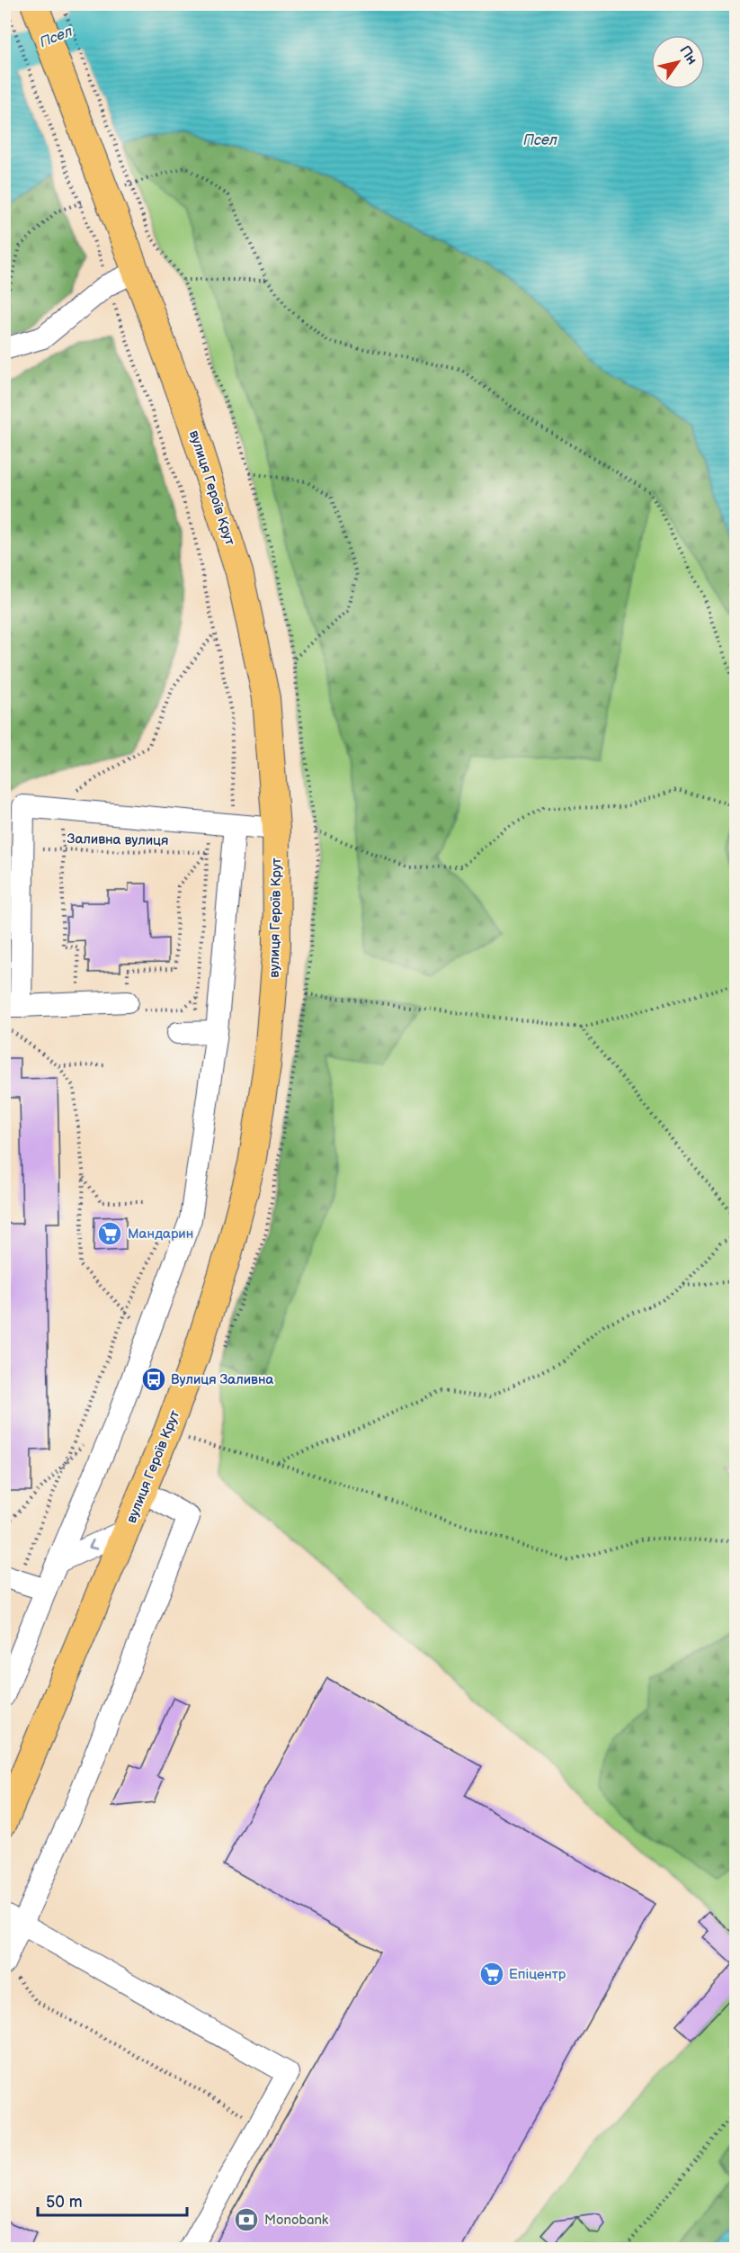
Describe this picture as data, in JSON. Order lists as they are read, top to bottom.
{
  "streets": {
    "main road": ["вулиця Героїв Крут"],
    "path": ["Заливна вулиця"]
  },
  "water": ["Псел"],
  "places": {
    "supermarket": ["Мандарин", "Епіцентр"],
    "bus stop": ["Вулиця Заливна"],
    "bank": ["Monobank"]
  },
  "scale_bar": "50 m",
  "north": "top right"
}
